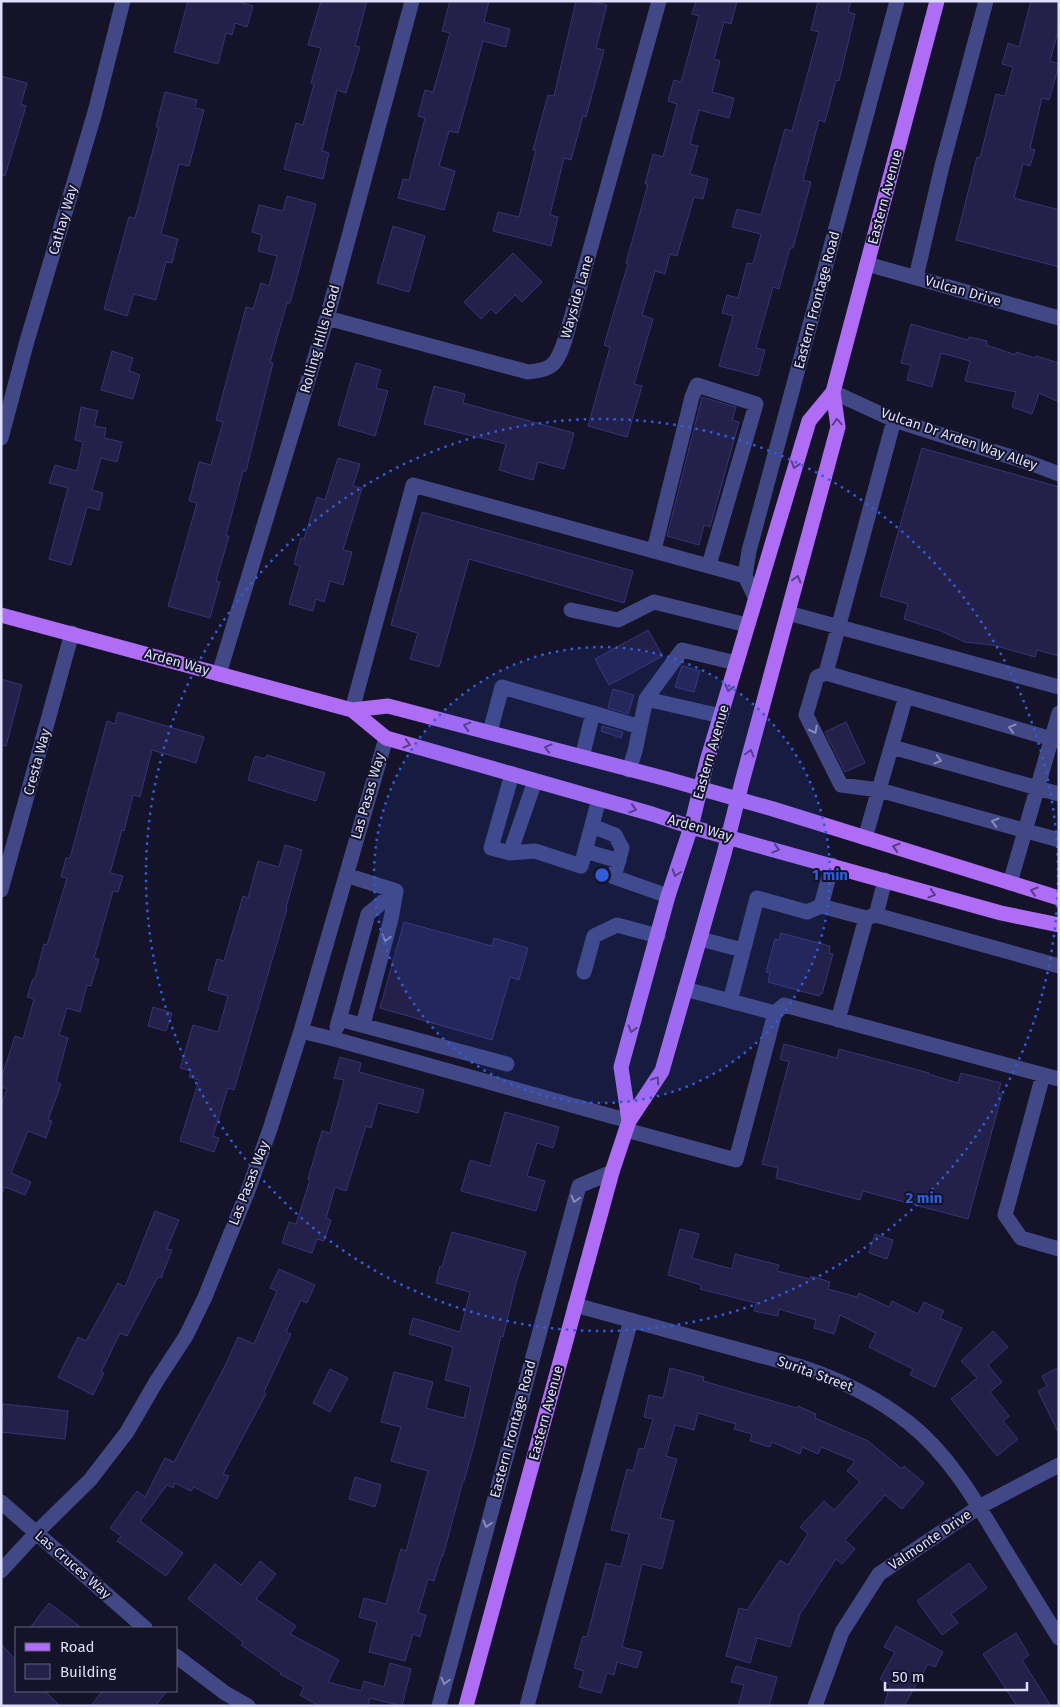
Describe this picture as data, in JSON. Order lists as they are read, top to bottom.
{
  "streets": {
    "main road": ["Eastern Avenue", "Arden Way"],
    "street": [
      "Cathay Way",
      "Vulcan Drive",
      "Wayside Lane",
      "Eastern Frontage Road",
      "Rolling Hills Road",
      "Vulcan Dr Arden Way Alley",
      "Cresta Way",
      "Las Pasas Way",
      "Surita Street",
      "Valmonte Drive",
      "Las Cruces Way"
    ]
  },
  "crossings": [
    ["Eastern Avenue", "Vulcan Drive"],
    ["Eastern Avenue", "Eastern Frontage Road"],
    ["Eastern Avenue", "Vulcan Dr Arden Way Alley"],
    ["Eastern Avenue", "Arden Way"],
    ["Eastern Avenue", "Surita Street"],
    ["Wayside Lane", "Rolling Hills Road"],
    ["Rolling Hills Road", "Arden Way"],
    ["Arden Way", "Cresta Way"],
    ["Arden Way", "Las Pasas Way"],
    ["Las Pasas Way", "Las Cruces Way"],
    ["Surita Street", "Valmonte Drive"]
  ],
  "legend": ["Road", "Building"],
  "scale_bar": "50 m",
  "rings": ["1 min", "2 min"]
}
